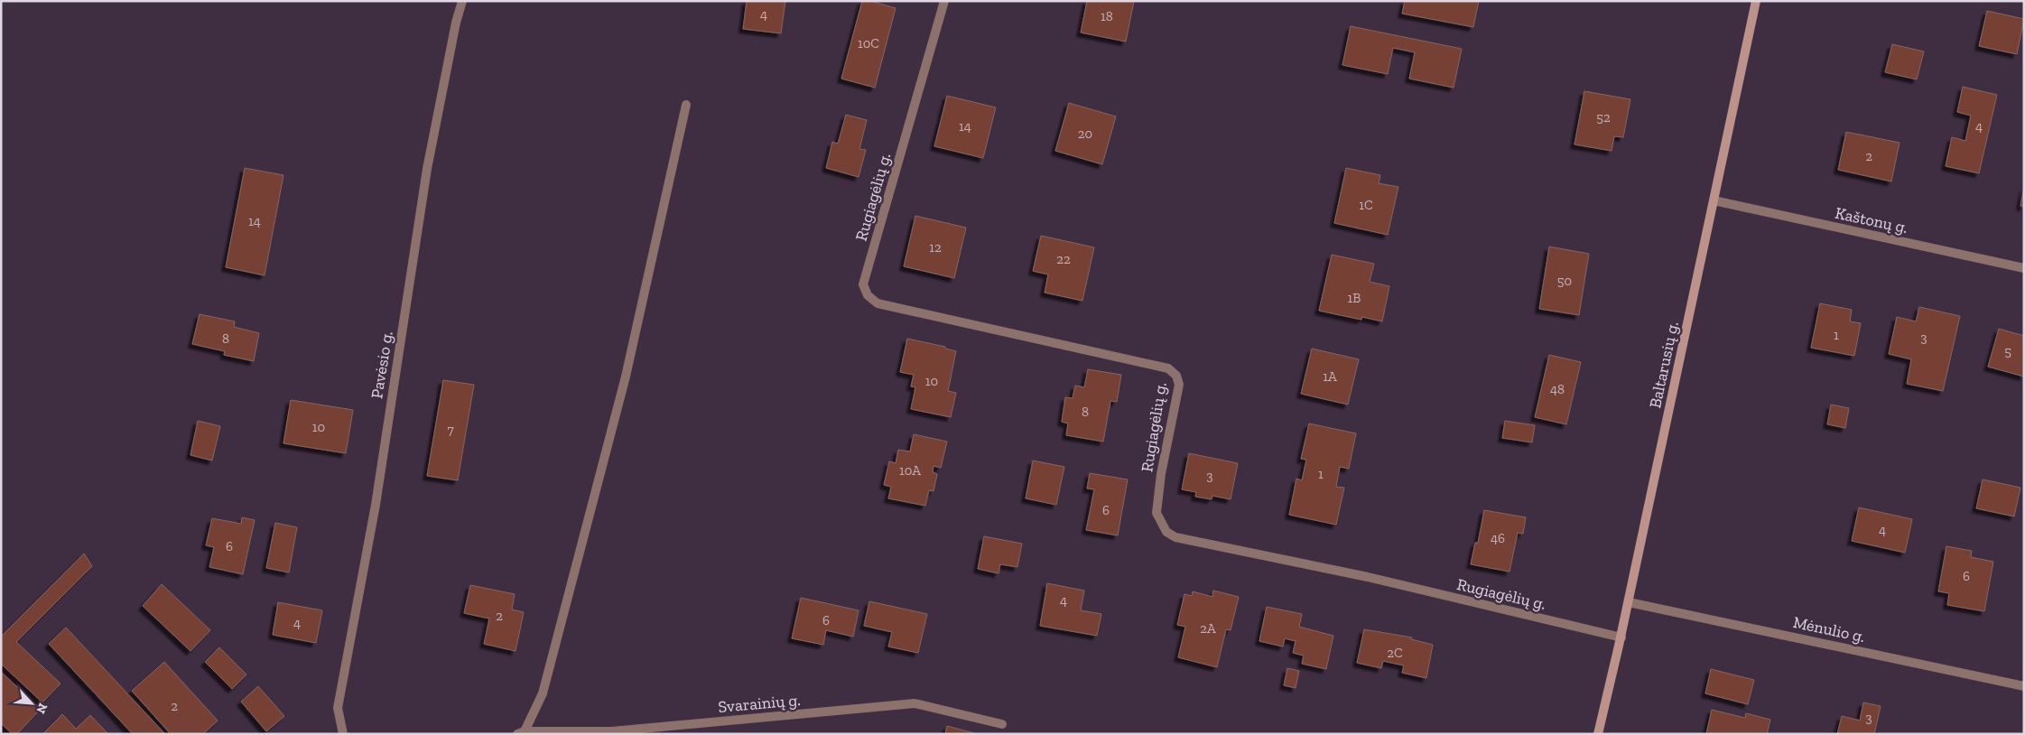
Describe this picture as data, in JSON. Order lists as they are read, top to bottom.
{
  "streets": {
    "main road": ["Baltarusių g."],
    "street": [
      "Rugiagėlių g.",
      "Kaštonų g.",
      "Pavėsio g.",
      "Mėnulio g.",
      "Svarainių g."
    ]
  },
  "crossings": [
    ["Rugiagėlių g.", "Baltarusių g."],
    ["Kaštonų g.", "Baltarusių g."],
    ["Baltarusių g.", "Mėnulio g."]
  ],
  "house_numbers": [
    "4",
    "18",
    "10C",
    "52",
    "14",
    "4",
    "20",
    "2",
    "1C",
    "14",
    "12",
    "22",
    "50",
    "1B",
    "1",
    "3",
    "8",
    "5",
    "1A",
    "10",
    "48",
    "8",
    "10",
    "7",
    "10A",
    "1",
    "3",
    "6",
    "4",
    "46",
    "6",
    "6",
    "4",
    "2",
    "6",
    "4",
    "2A",
    "2C",
    "2",
    "3"
  ],
  "north": "bottom right"
}
